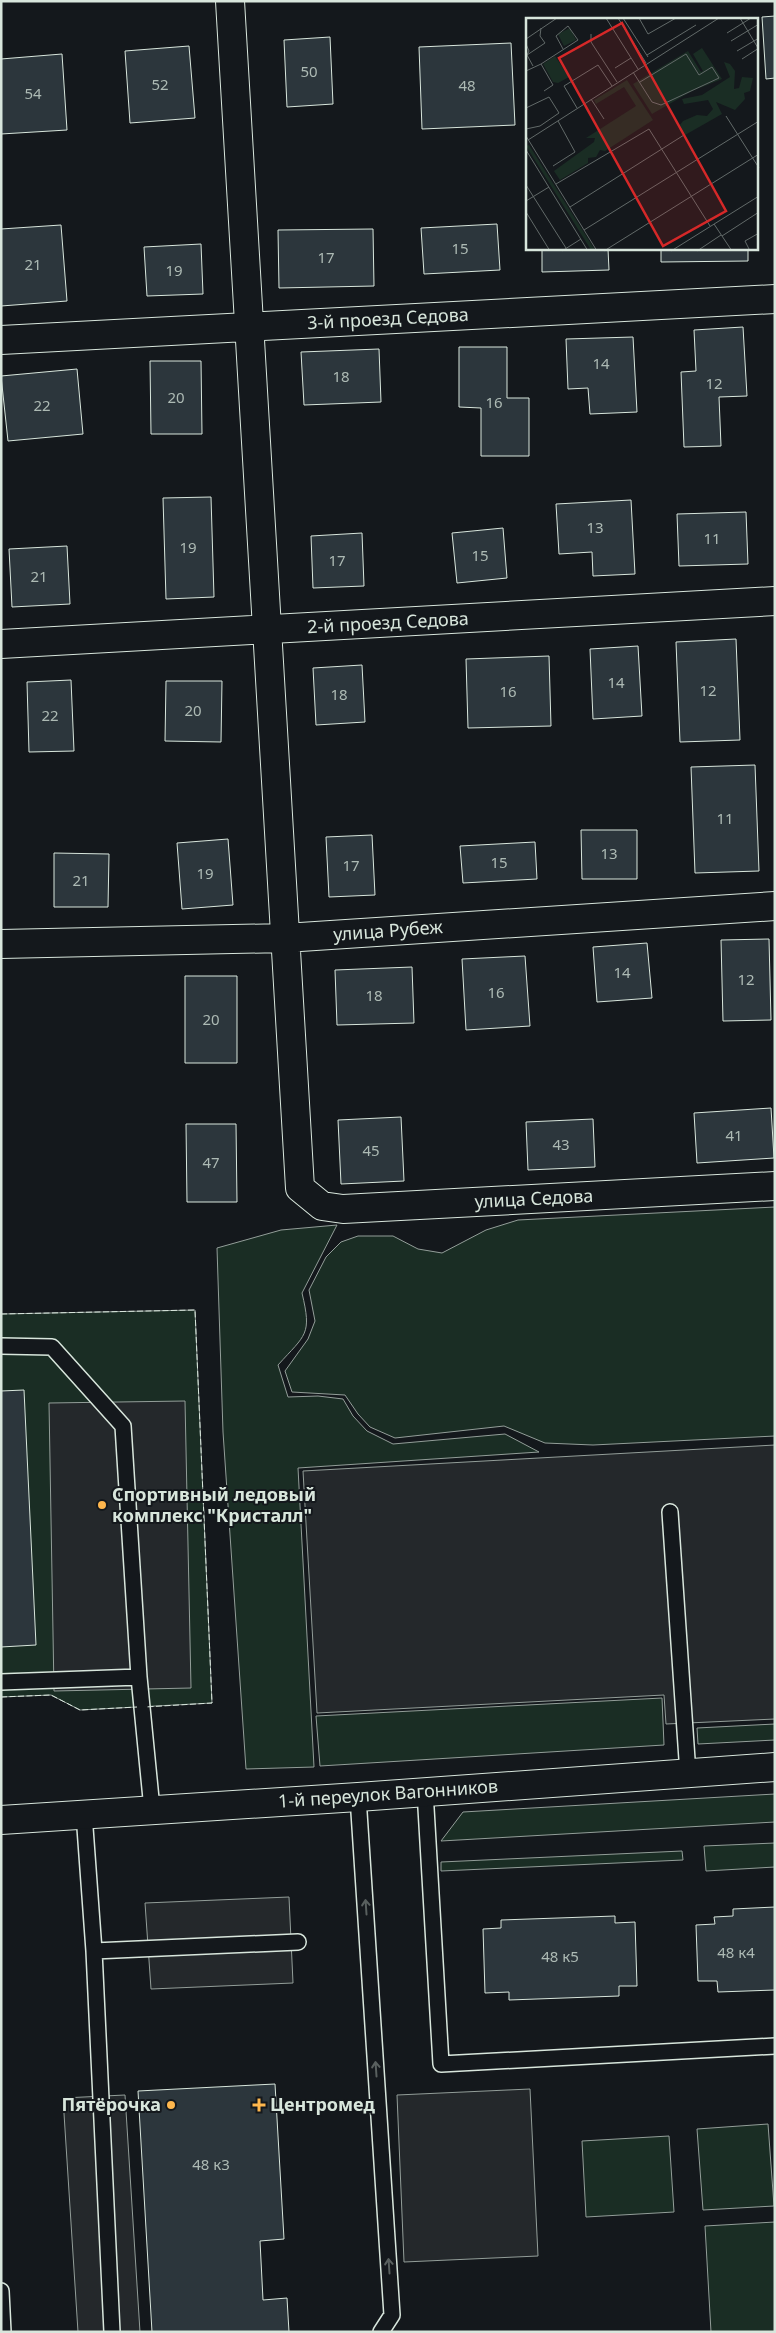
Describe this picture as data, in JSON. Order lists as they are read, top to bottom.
{
  "streets": {
    "street": [
      "3-й проезд Седова",
      "2-й проезд Седова",
      "улица Рубеж",
      "улица Седова",
      "1-й переулок Вагонников"
    ]
  },
  "crossings": [
    ["улица Рубеж", "улица Седова"]
  ],
  "places": {
    "other": ["Спортивный ледовый комплекс \"Кристалл\"", "Пятёрочка"],
    "health": ["Центромед"]
  },
  "house_numbers": [
    "50",
    "52",
    "48",
    "54",
    "15",
    "17",
    "21",
    "19",
    "14",
    "18",
    "12",
    "20",
    "16",
    "22",
    "13",
    "11",
    "19",
    "15",
    "17",
    "21",
    "14",
    "12",
    "16",
    "18",
    "20",
    "22",
    "11",
    "13",
    "15",
    "17",
    "19",
    "21",
    "14",
    "12",
    "16",
    "18",
    "20",
    "41",
    "43",
    "45",
    "47",
    "48 к4",
    "48 к5",
    "48 к3"
  ]
}
